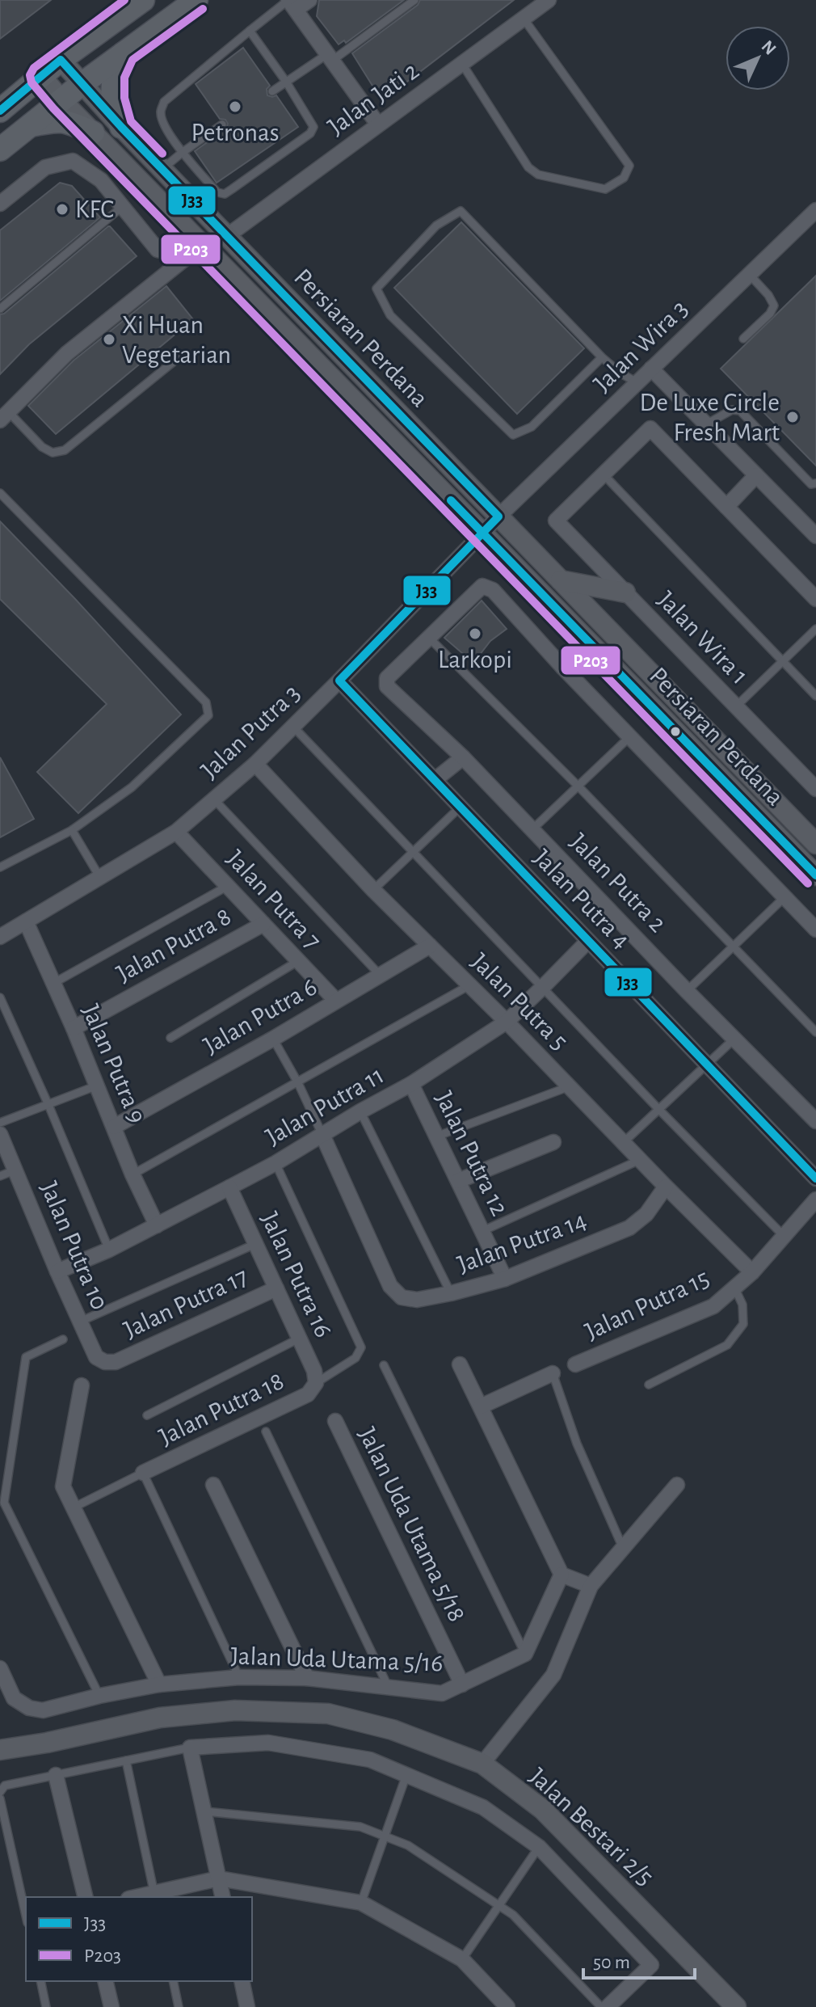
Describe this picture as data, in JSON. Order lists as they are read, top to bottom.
{
  "streets": {
    "main road": ["Persiaran Perdana", "Jalan Bestari 2/5"],
    "street": [
      "Jalan Jati 2",
      "Jalan Wira 3",
      "Jalan Wira 1",
      "Jalan Putra 3",
      "Jalan Putra 2",
      "Jalan Putra 4",
      "Jalan Putra 7",
      "Jalan Putra 8",
      "Jalan Putra 5",
      "Jalan Putra 6",
      "Jalan Putra 9",
      "Jalan Putra 11",
      "Jalan Putra 12",
      "Jalan Putra 14",
      "Jalan Putra 10",
      "Jalan Putra 16",
      "Jalan Putra 17",
      "Jalan Putra 15",
      "Jalan Putra 18",
      "Jalan Uda Utama 5/18",
      "Jalan Uda Utama 5/16"
    ]
  },
  "crossings": [
    ["Jalan Jati 2", "Persiaran Perdana"],
    ["Persiaran Perdana", "Jalan Wira 3"],
    ["Persiaran Perdana", "Jalan Putra 3"],
    ["Jalan Wira 3", "Jalan Putra 3"],
    ["Jalan Putra 3", "Jalan Putra 4"],
    ["Jalan Putra 3", "Jalan Putra 7"],
    ["Jalan Putra 3", "Jalan Putra 5"],
    ["Jalan Putra 3", "Jalan Putra 9"],
    ["Jalan Putra 4", "Jalan Putra 11"],
    ["Jalan Putra 7", "Jalan Putra 8"],
    ["Jalan Putra 7", "Jalan Putra 6"],
    ["Jalan Putra 8", "Jalan Putra 9"],
    ["Jalan Putra 5", "Jalan Putra 6"],
    ["Jalan Putra 5", "Jalan Putra 11"],
    ["Jalan Putra 5", "Jalan Putra 14"],
    ["Jalan Putra 5", "Jalan Putra 15"],
    ["Jalan Putra 6", "Jalan Putra 9"],
    ["Jalan Putra 9", "Jalan Putra 11"],
    ["Jalan Putra 11", "Jalan Putra 12"],
    ["Jalan Putra 11", "Jalan Putra 14"],
    ["Jalan Putra 11", "Jalan Putra 10"],
    ["Jalan Putra 11", "Jalan Putra 16"],
    ["Jalan Putra 12", "Jalan Putra 14"],
    ["Jalan Putra 10", "Jalan Putra 17"],
    ["Jalan Putra 16", "Jalan Putra 17"],
    ["Jalan Putra 16", "Jalan Putra 18"],
    ["Jalan Uda Utama 5/18", "Jalan Uda Utama 5/16"]
  ],
  "places": [
    "Petronas",
    "KFC",
    "Xi Huan Vegetarian",
    "De Luxe Circle Fresh Mart",
    "Larkopi"
  ],
  "lines": ["transit line P203", "transit line J33"],
  "legend": ["J33", "P203"],
  "scale_bar": "50 m",
  "north": "top right"
}
